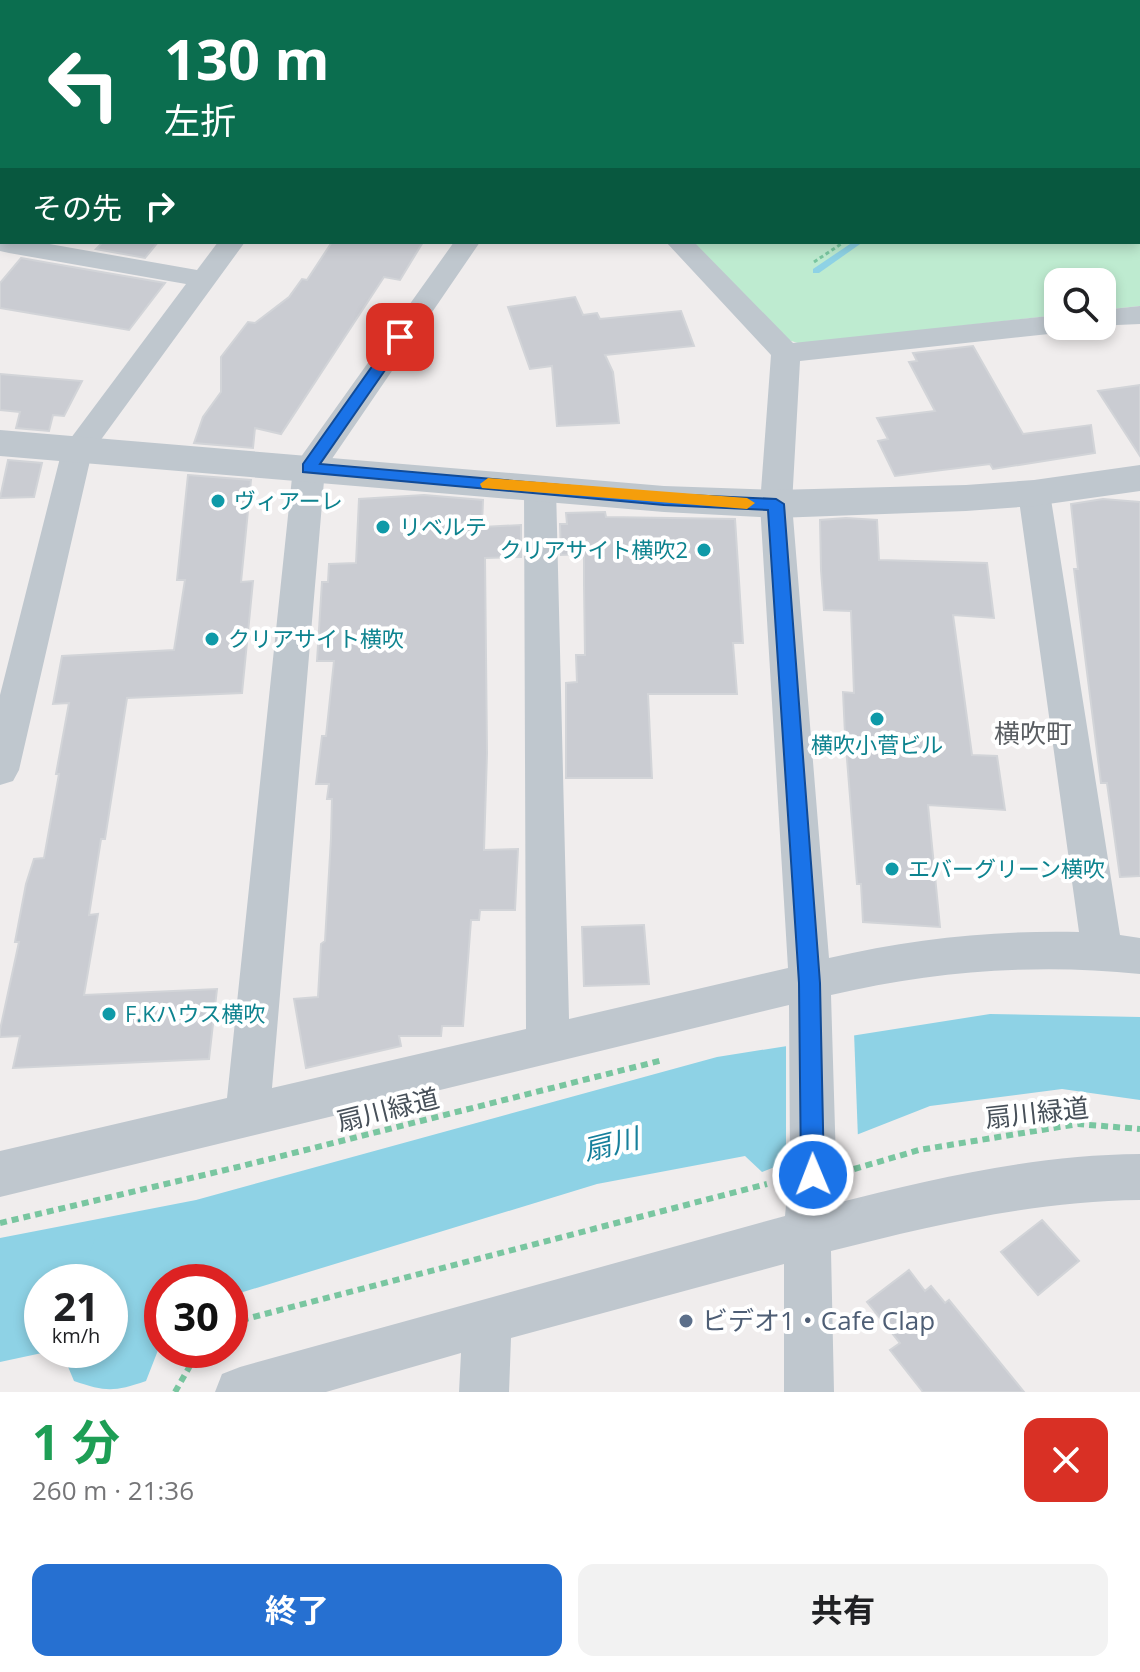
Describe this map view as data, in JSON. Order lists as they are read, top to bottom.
{
  "streets": {
    "path": ["扇川緑道"]
  },
  "districts": ["横吹町"],
  "water": ["扇川"],
  "places": [
    "ヴィアーレ",
    "リベルテ",
    "クリアサイト横吹2",
    "クリアサイト横吹",
    "横吹小菅ビル",
    "エバーグリーン横吹",
    "F.Kハウス横吹",
    "ビデオ1・Cafe Clap"
  ],
  "page": {
    "turn": ["130 m", "左折"],
    "then": "その先",
    "speed": "21 km/h",
    "limit": "30",
    "heading": ["1 分", "260 m · 21:36"],
    "buttons": ["終了", "共有"]
  }
}
